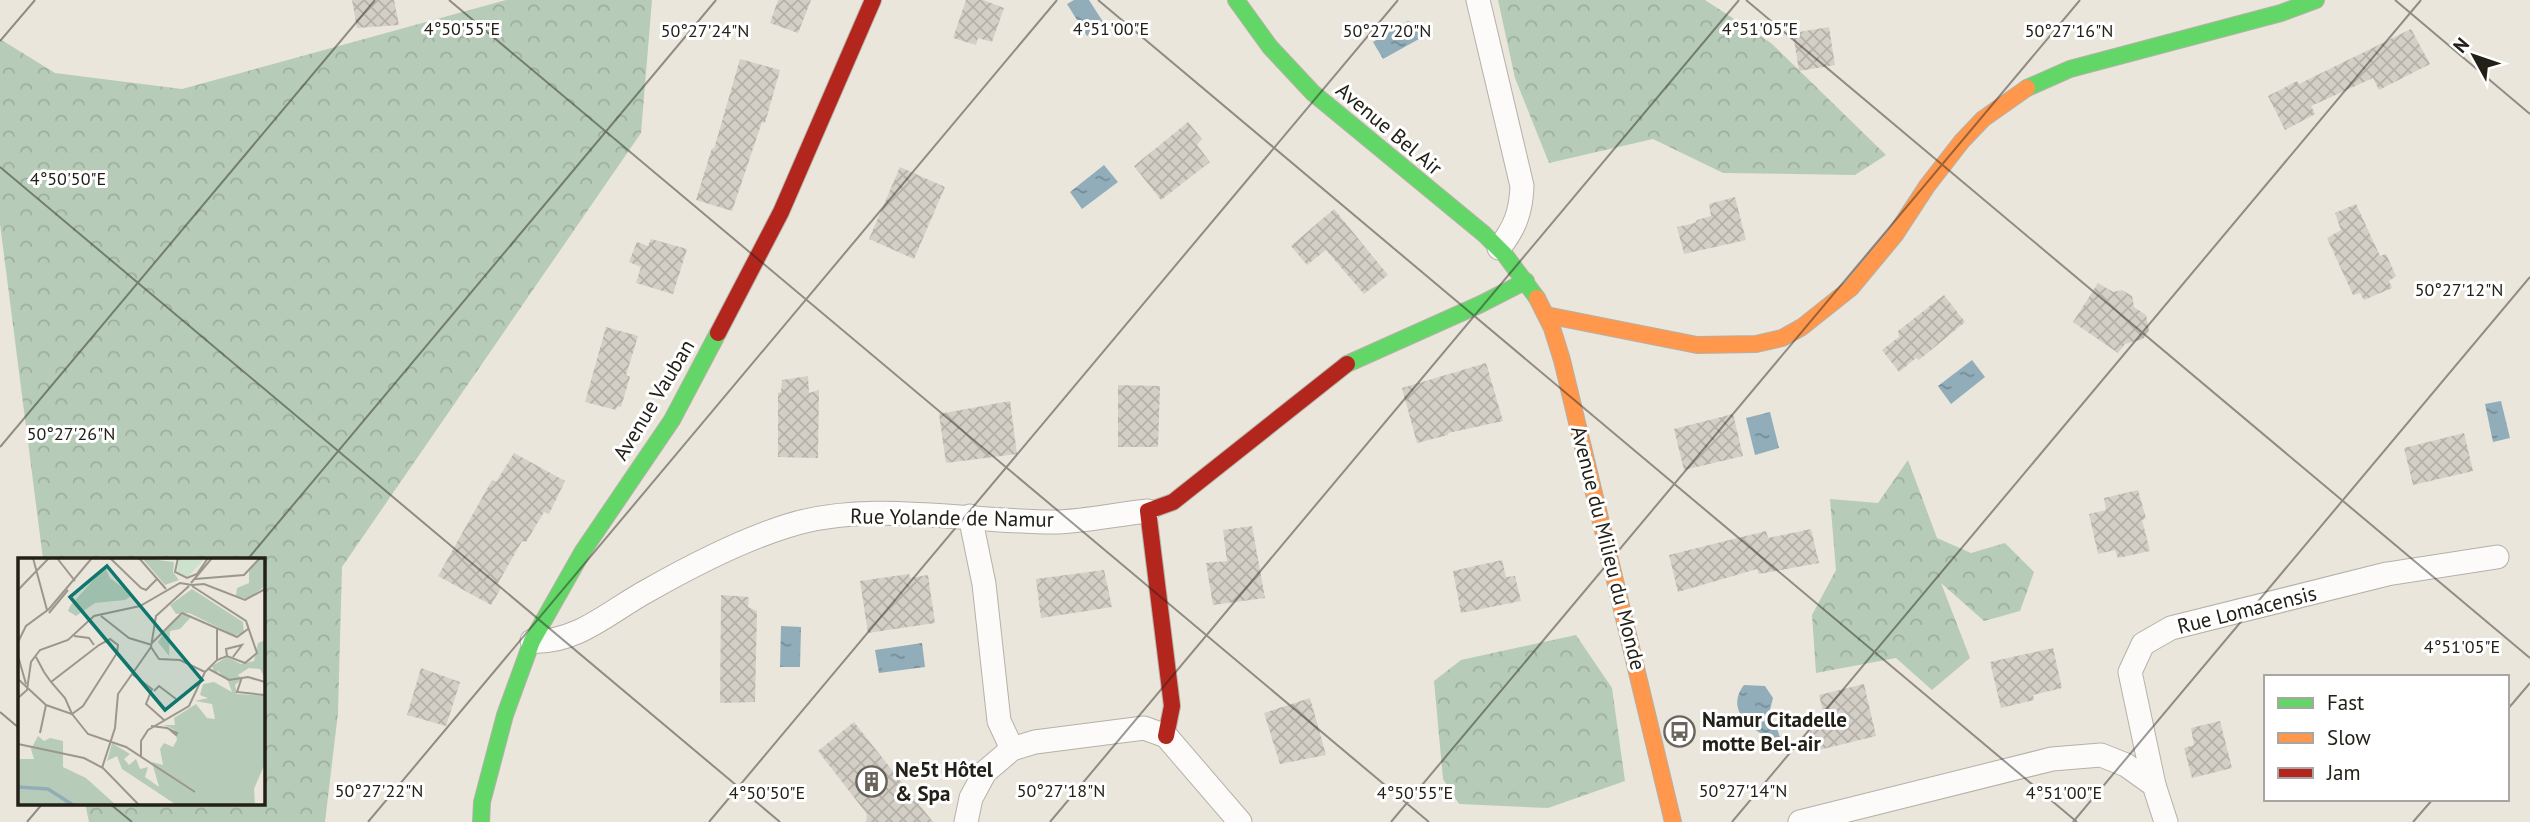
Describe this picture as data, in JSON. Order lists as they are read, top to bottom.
{
  "streets": {
    "street": [
      "Avenue Bel Air",
      "Avenue Vauban",
      "Rue Yolande de Namur",
      "Avenue du Milieu du Monde",
      "Rue Lomacensis"
    ]
  },
  "crossings": [
    ["Avenue Bel Air", "Rue Yolande de Namur"],
    ["Avenue Bel Air", "Avenue du Milieu du Monde"],
    ["Avenue Vauban", "Rue Yolande de Namur"],
    ["Rue Yolande de Namur", "Avenue du Milieu du Monde"]
  ],
  "places": {
    "bus stop": ["Namur Citadelle motte Bel-air"],
    "building": ["Ne5t Hôtel & Spa"]
  },
  "legend": ["Fast", "Slow", "Jam"],
  "north": "top left",
  "coordinates": [
    "4°50'55\"E",
    "4°51'00\"E",
    "4°51'05\"E",
    "50°27'24\"N",
    "50°27'20\"N",
    "50°27'16\"N",
    "4°50'50\"E",
    "50°27'12\"N",
    "50°27'26\"N",
    "50°27'22\"N",
    "50°27'18\"N",
    "50°27'14\"N"
  ]
}
